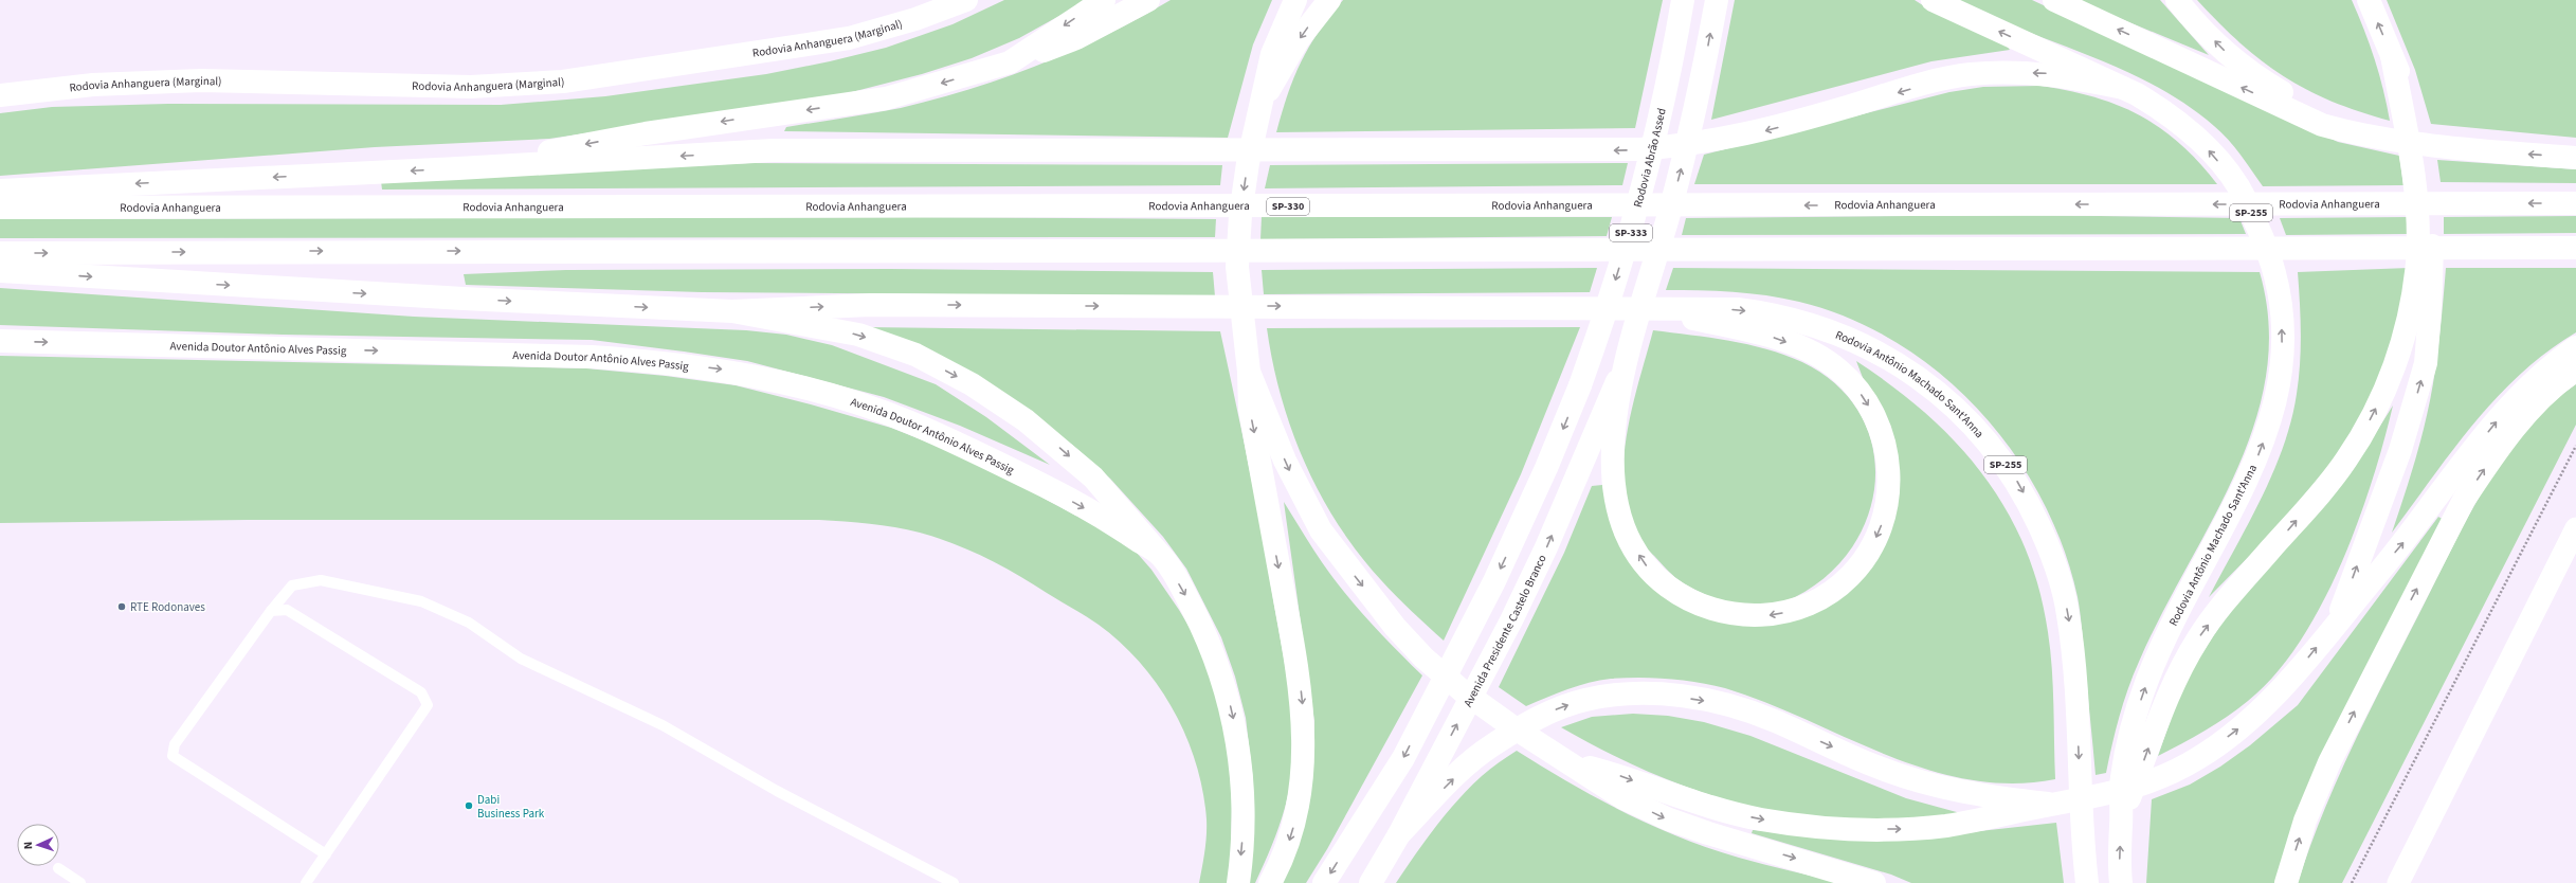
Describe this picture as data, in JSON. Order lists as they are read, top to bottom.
{
  "streets": {
    "main road": [
      "Rodovia Anhanguera (Marginal)",
      "Rodovia Abrão Assed",
      "Rodovia Anhanguera",
      "SP-330",
      "SP-255",
      "SP-333",
      "Avenida Doutor Antônio Alves Passig",
      "Rodovia Antônio Machado Sant'Anna",
      "Avenida Presidente Castelo Branco"
    ]
  },
  "crossings": [
    ["SP-333", "Avenida Presidente Castelo Branco"]
  ],
  "one_way": ["Avenida Presidente Castelo Branco"],
  "places": ["RTE Rodonaves", "Dabi Business Park"],
  "north": "left"
}
